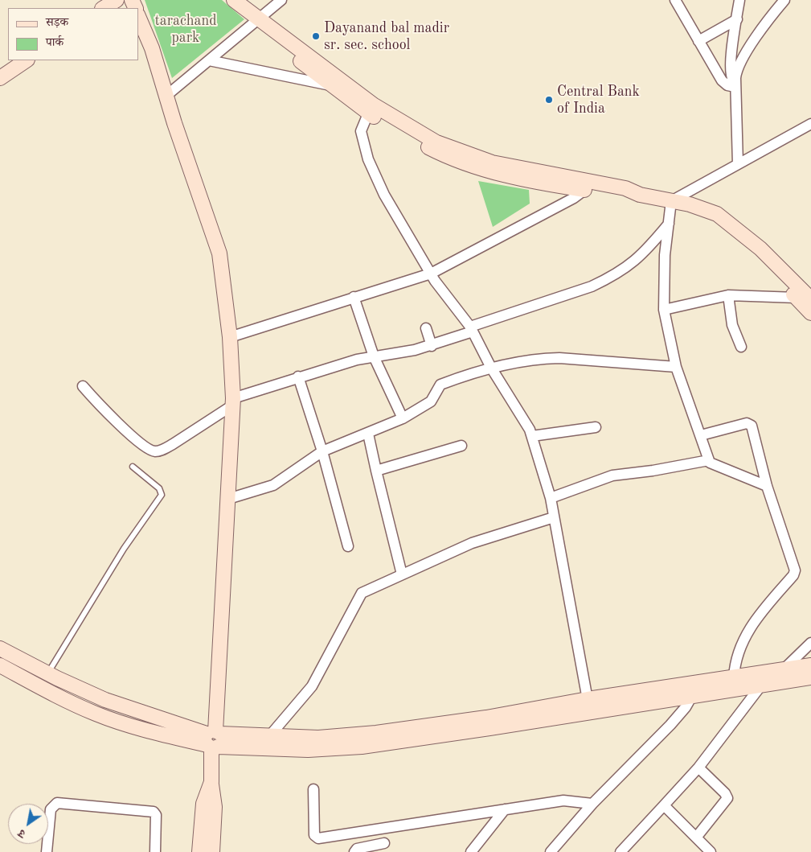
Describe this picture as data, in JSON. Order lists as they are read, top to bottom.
{
  "parks": ["tarachand park"],
  "places": ["Dayanand bal madir sr. sec. school", "Central Bank of India"],
  "legend": ["सड़क", "पार्क"],
  "north": "bottom left"
}
